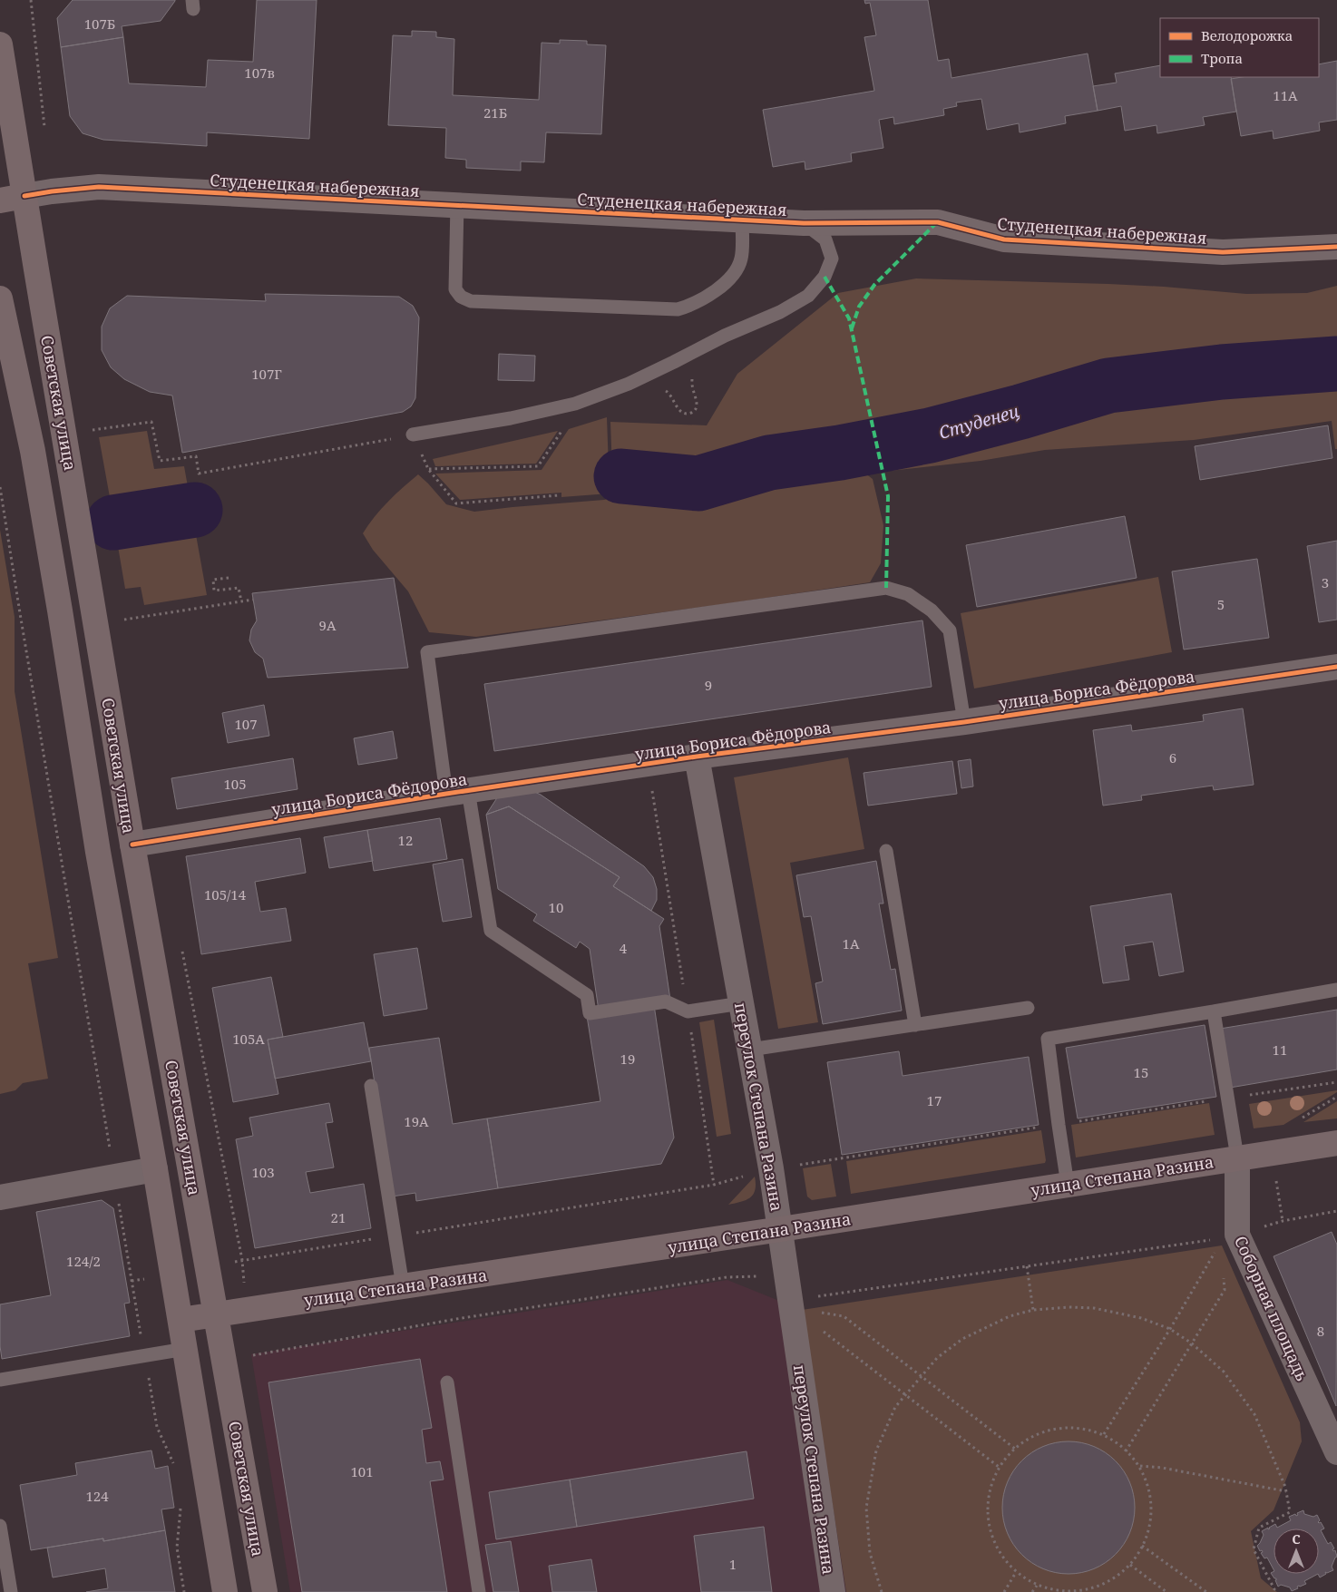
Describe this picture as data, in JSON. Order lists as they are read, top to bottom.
{
  "streets": {
    "main road": ["Студенецкая набережная", "Советская улица", "улица Степана Разина"],
    "street": ["улица Бориса Фёдорова", "переулок Степана Разина", "Соборная площадь"]
  },
  "crossings": [
    ["Студенецкая набережная", "Советская улица"],
    ["Советская улица", "улица Бориса Фёдорова"],
    ["Советская улица", "улица Степана Разина"],
    ["улица Бориса Фёдорова", "переулок Степана Разина"],
    ["переулок Степана Разина", "улица Степана Разина"],
    ["улица Степана Разина", "Соборная площадь"]
  ],
  "water": ["Студенец"],
  "house_numbers": [
    "107Б",
    "107в",
    "11А",
    "21Б",
    "107Г",
    "3",
    "5",
    "9А",
    "9",
    "107",
    "6",
    "105",
    "12",
    "105/14",
    "10",
    "1А",
    "4",
    "105А",
    "11",
    "19",
    "15",
    "17",
    "19А",
    "103",
    "21",
    "124/2",
    "8",
    "101",
    "124",
    "1"
  ],
  "legend": ["Велодорожка", "Тропа"],
  "north": "top"
}
